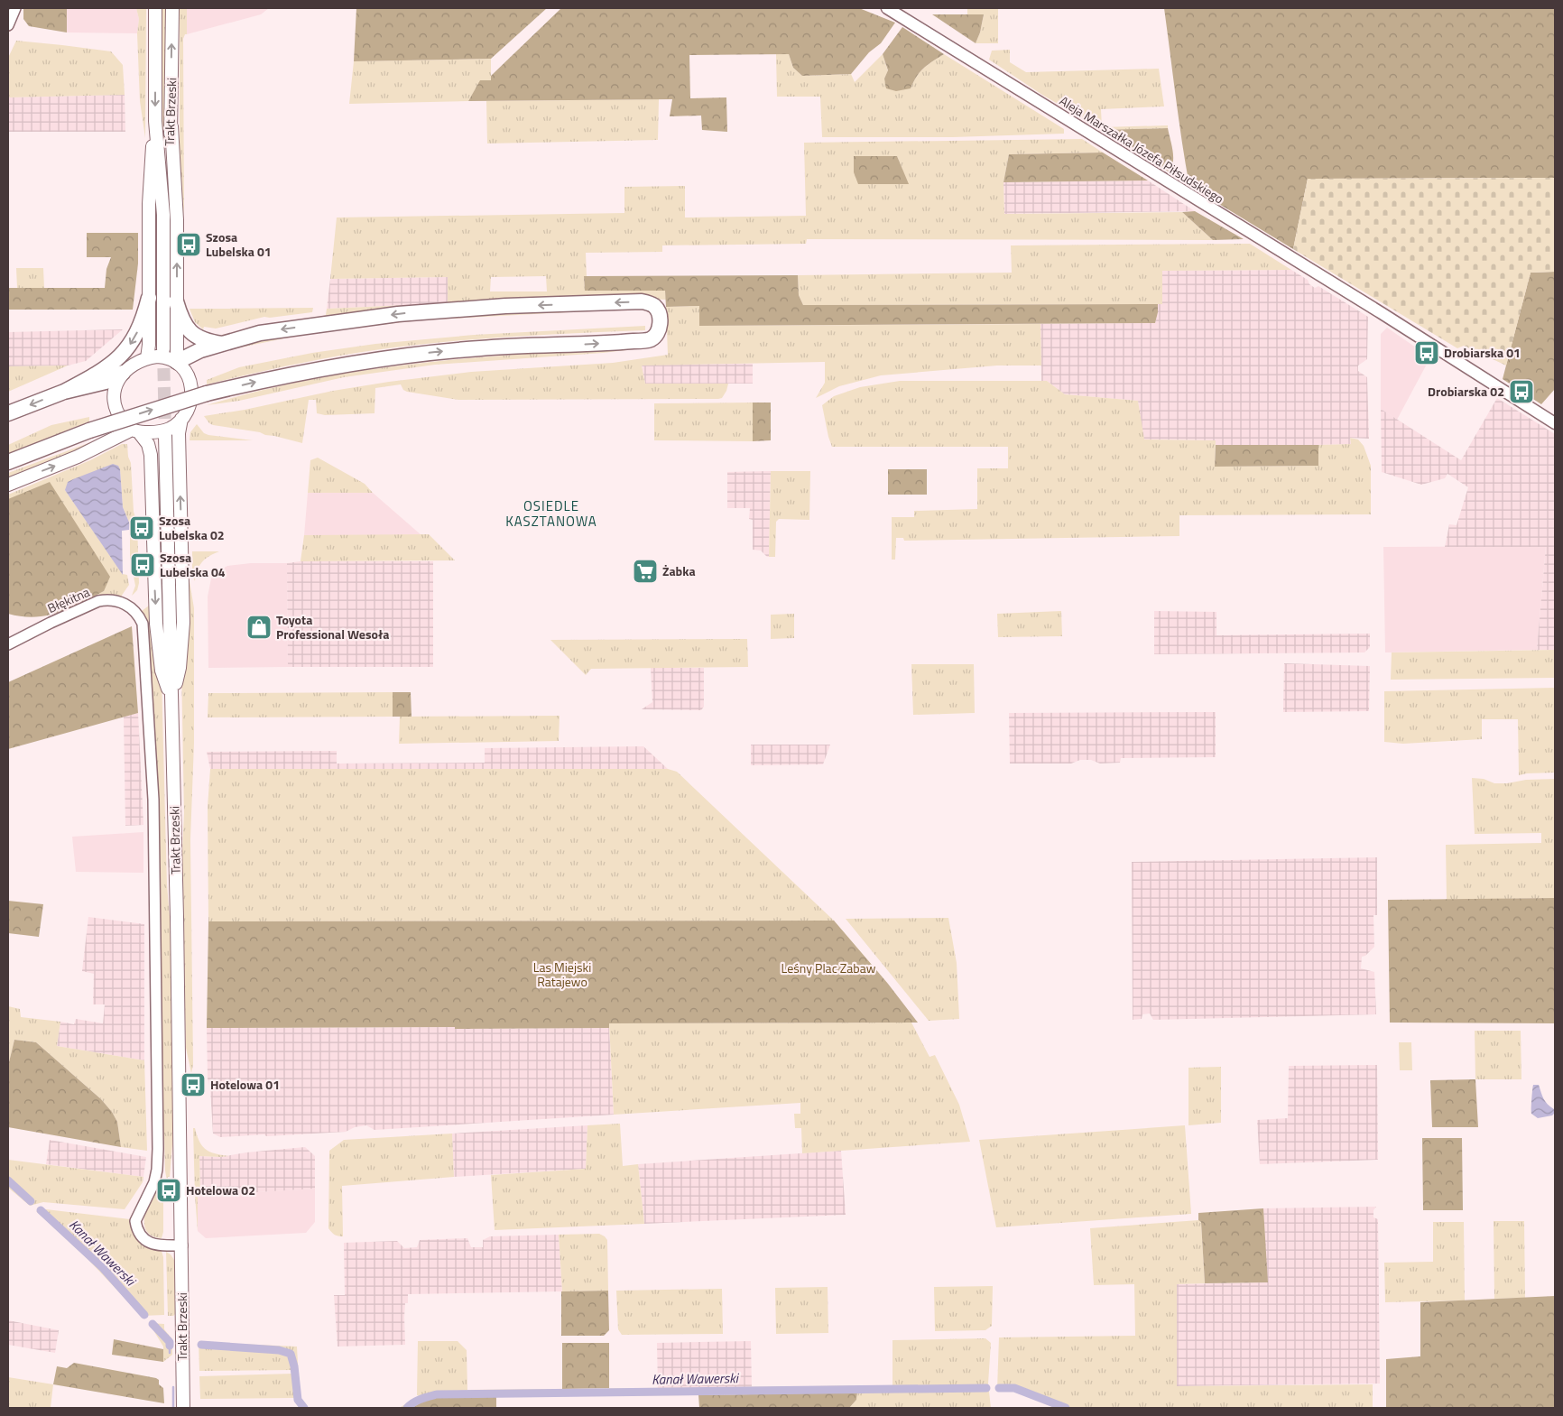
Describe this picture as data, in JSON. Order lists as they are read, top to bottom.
{
  "streets": {
    "main road": ["Trakt Brzeski", "Aleja Marszałka Józefa Piłsudskiego"],
    "street": ["Błękitna"]
  },
  "crossings": [
    ["Trakt Brzeski", "Błękitna"]
  ],
  "districts": ["OSIEDLE KASZTANOWA"],
  "water": ["Kanał Wawerski"],
  "parks": ["Las Miejski Ratajewo", "Leśny Plac Zabaw"],
  "places": {
    "bus stop": [
      "Szosa Lubelska 01",
      "Drobiarska 01",
      "Drobiarska 02",
      "Szosa Lubelska 02",
      "Szosa Lubelska 04",
      "Hotelowa 01",
      "Hotelowa 02"
    ],
    "supermarket": ["Żabka"],
    "shop": ["Toyota Professional Wesoła"]
  }
}
